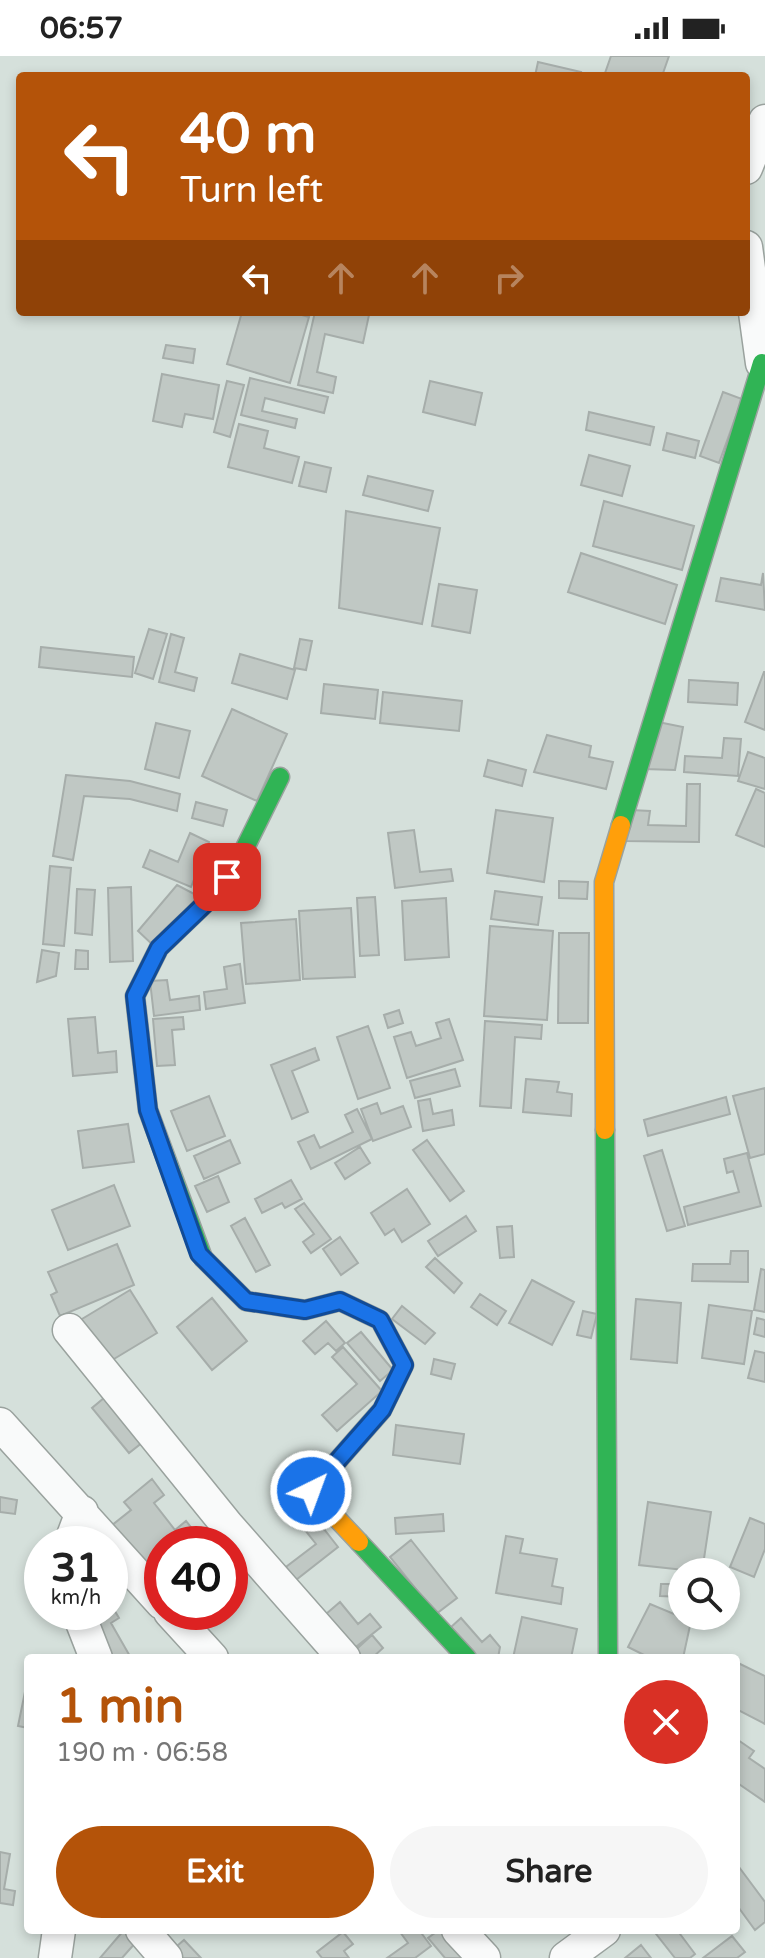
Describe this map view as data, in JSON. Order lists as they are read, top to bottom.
{
  "page": {
    "status": "06:57",
    "turn": ["40 m", "Turn left"],
    "speed": "31 km/h",
    "limit": "40",
    "heading": ["1 min", "190 m · 06:58"],
    "buttons": ["Exit", "Share"]
  }
}
